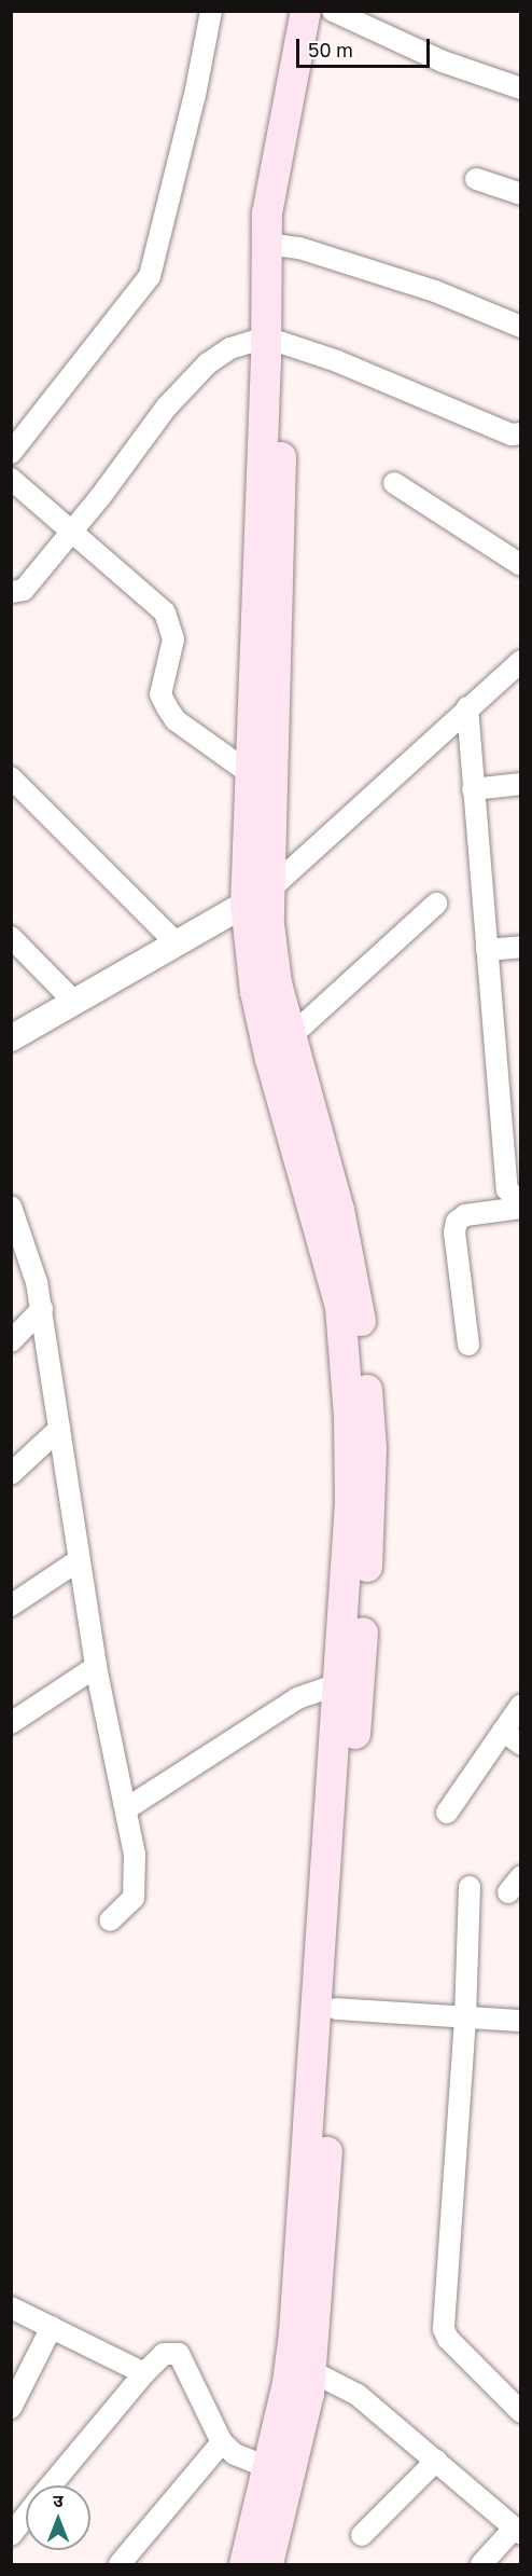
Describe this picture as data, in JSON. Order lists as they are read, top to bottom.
{
  "scale_bar": "50 m",
  "north": "top"
}
